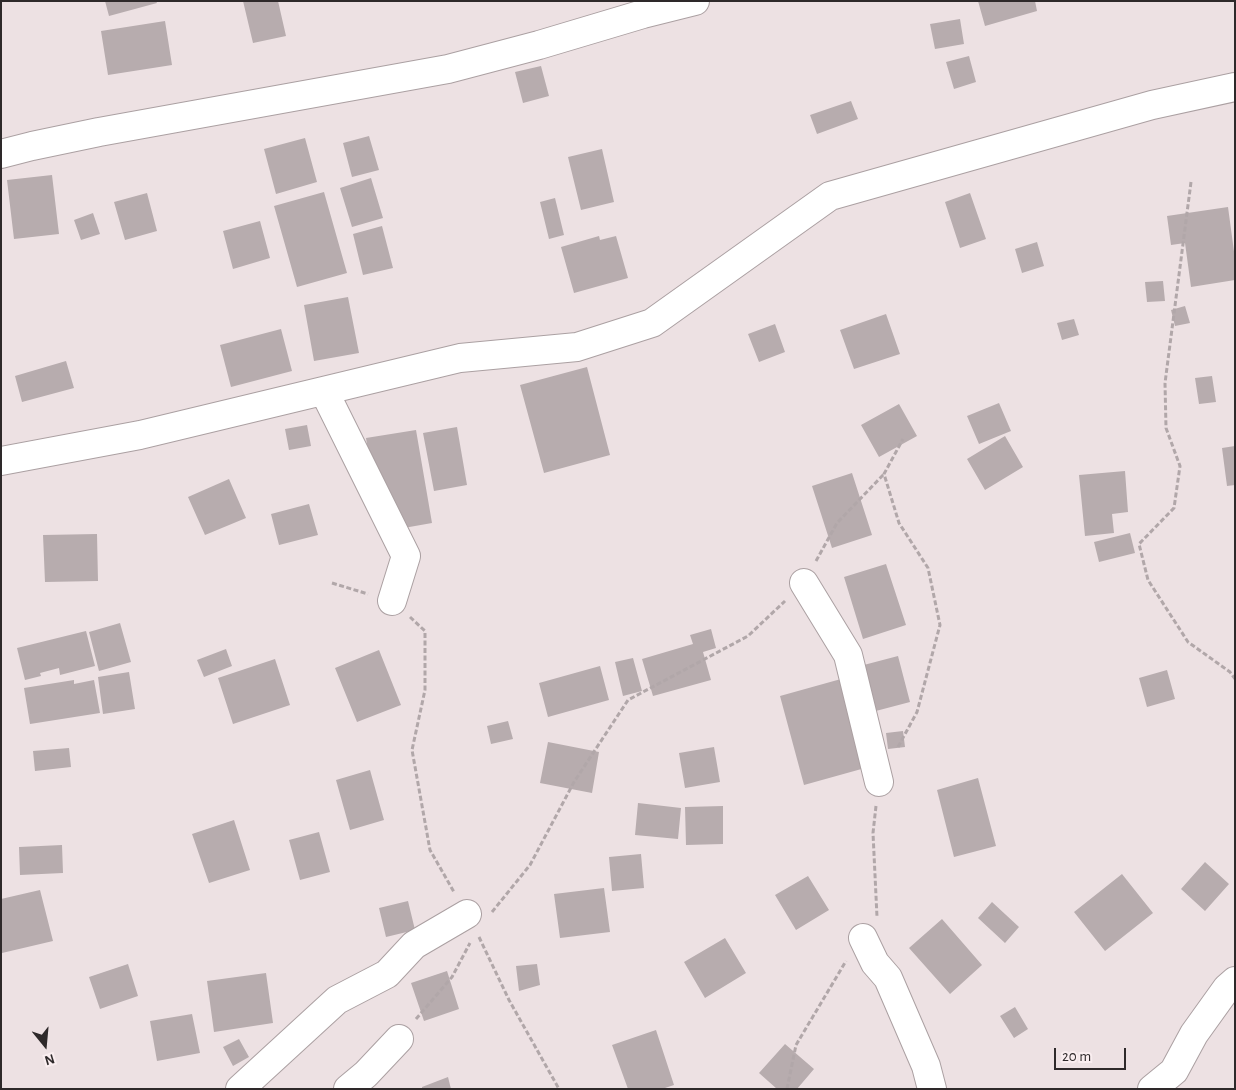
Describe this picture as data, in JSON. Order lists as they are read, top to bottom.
{
  "scale_bar": "20 m",
  "north": "bottom"
}
